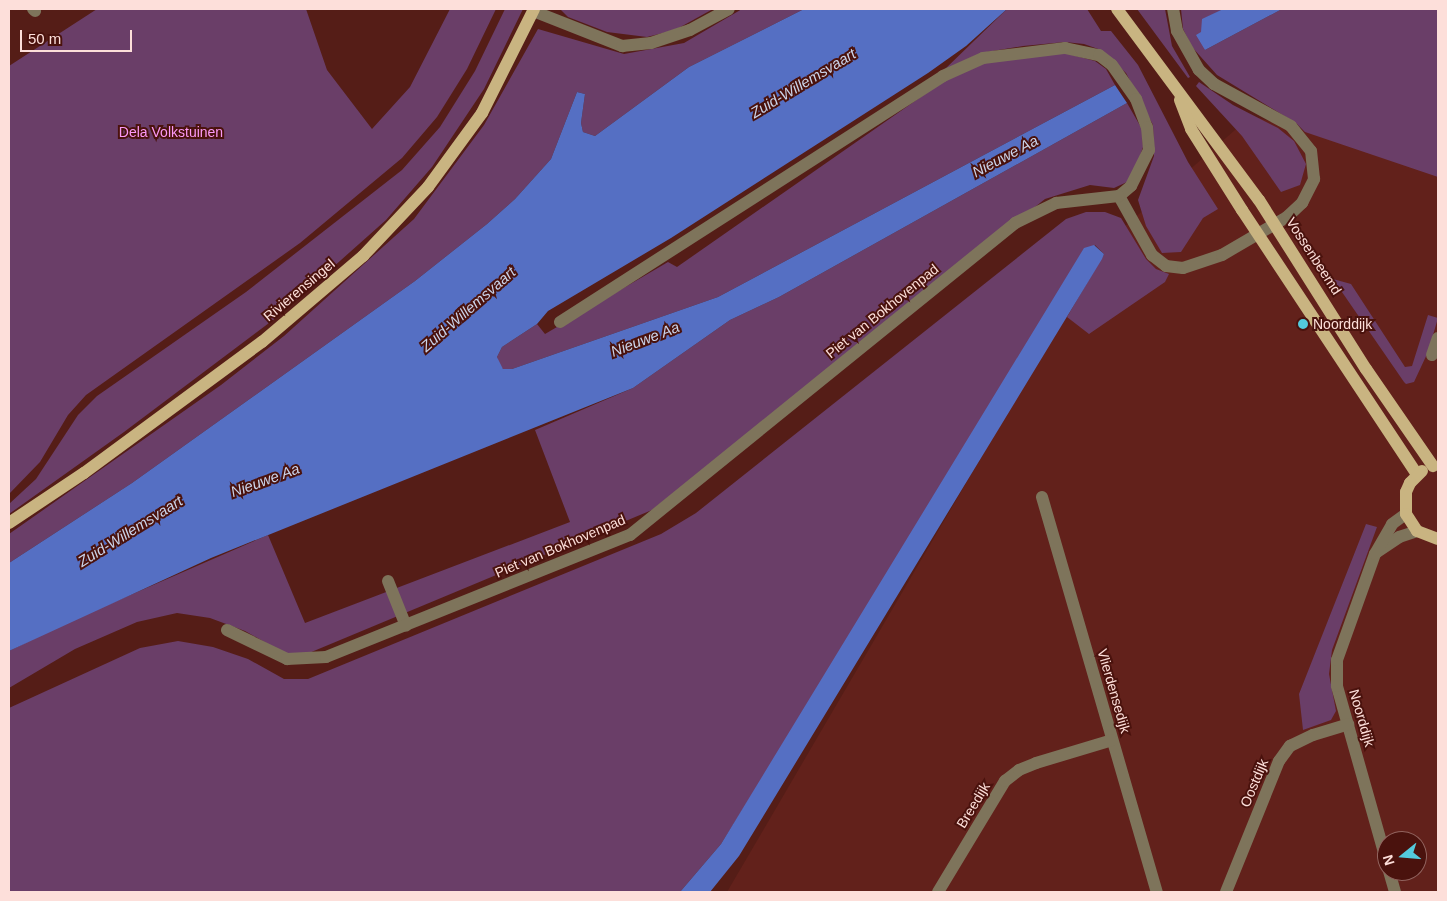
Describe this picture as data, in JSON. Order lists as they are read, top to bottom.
{
  "streets": {
    "main road": ["Vossenbeemd", "Rivierensingel"],
    "street": [
      "Piet van Bokhovenpad",
      "Vlierdensedijk",
      "Noorddijk",
      "Oostdijk",
      "Breedijk"
    ]
  },
  "crossings": [
    ["Vlierdensedijk", "Breedijk"],
    ["Noorddijk", "Oostdijk"]
  ],
  "water": ["Zuid-Willemsvaart", "Nieuwe Aa"],
  "parks": ["Dela Volkstuinen"],
  "places": ["Noorddijk"],
  "scale_bar": "50 m",
  "north": "left"
}
